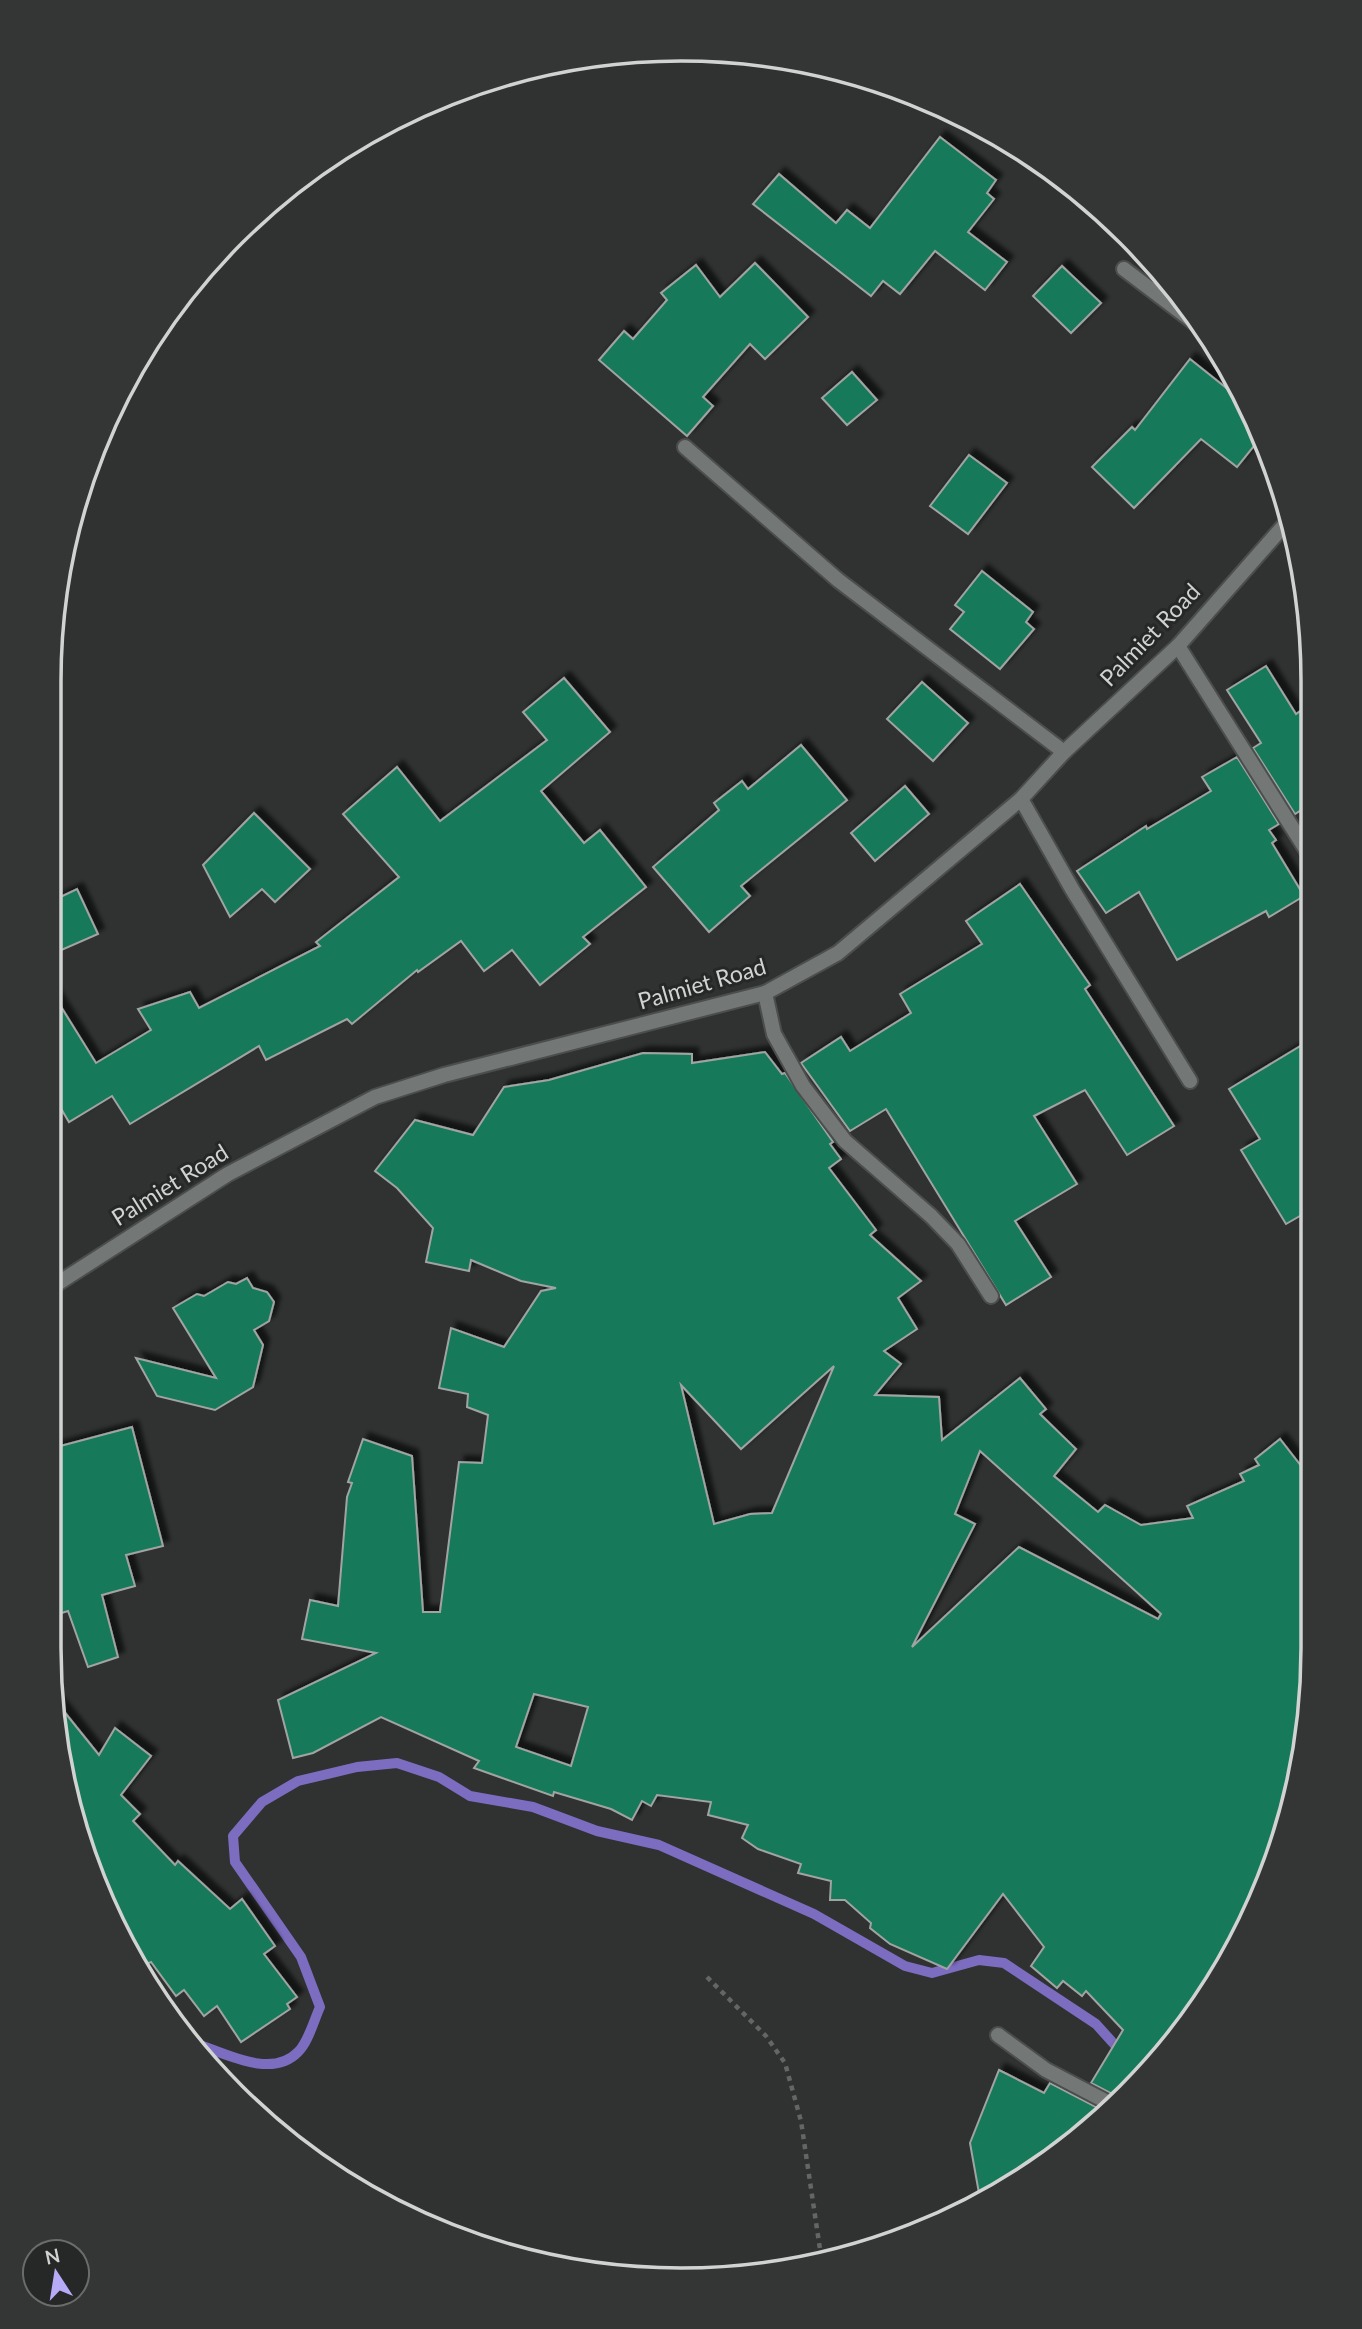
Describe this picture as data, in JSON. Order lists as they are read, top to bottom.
{
  "streets": {
    "street": ["Palmiet Road"]
  },
  "north": "top"
}
